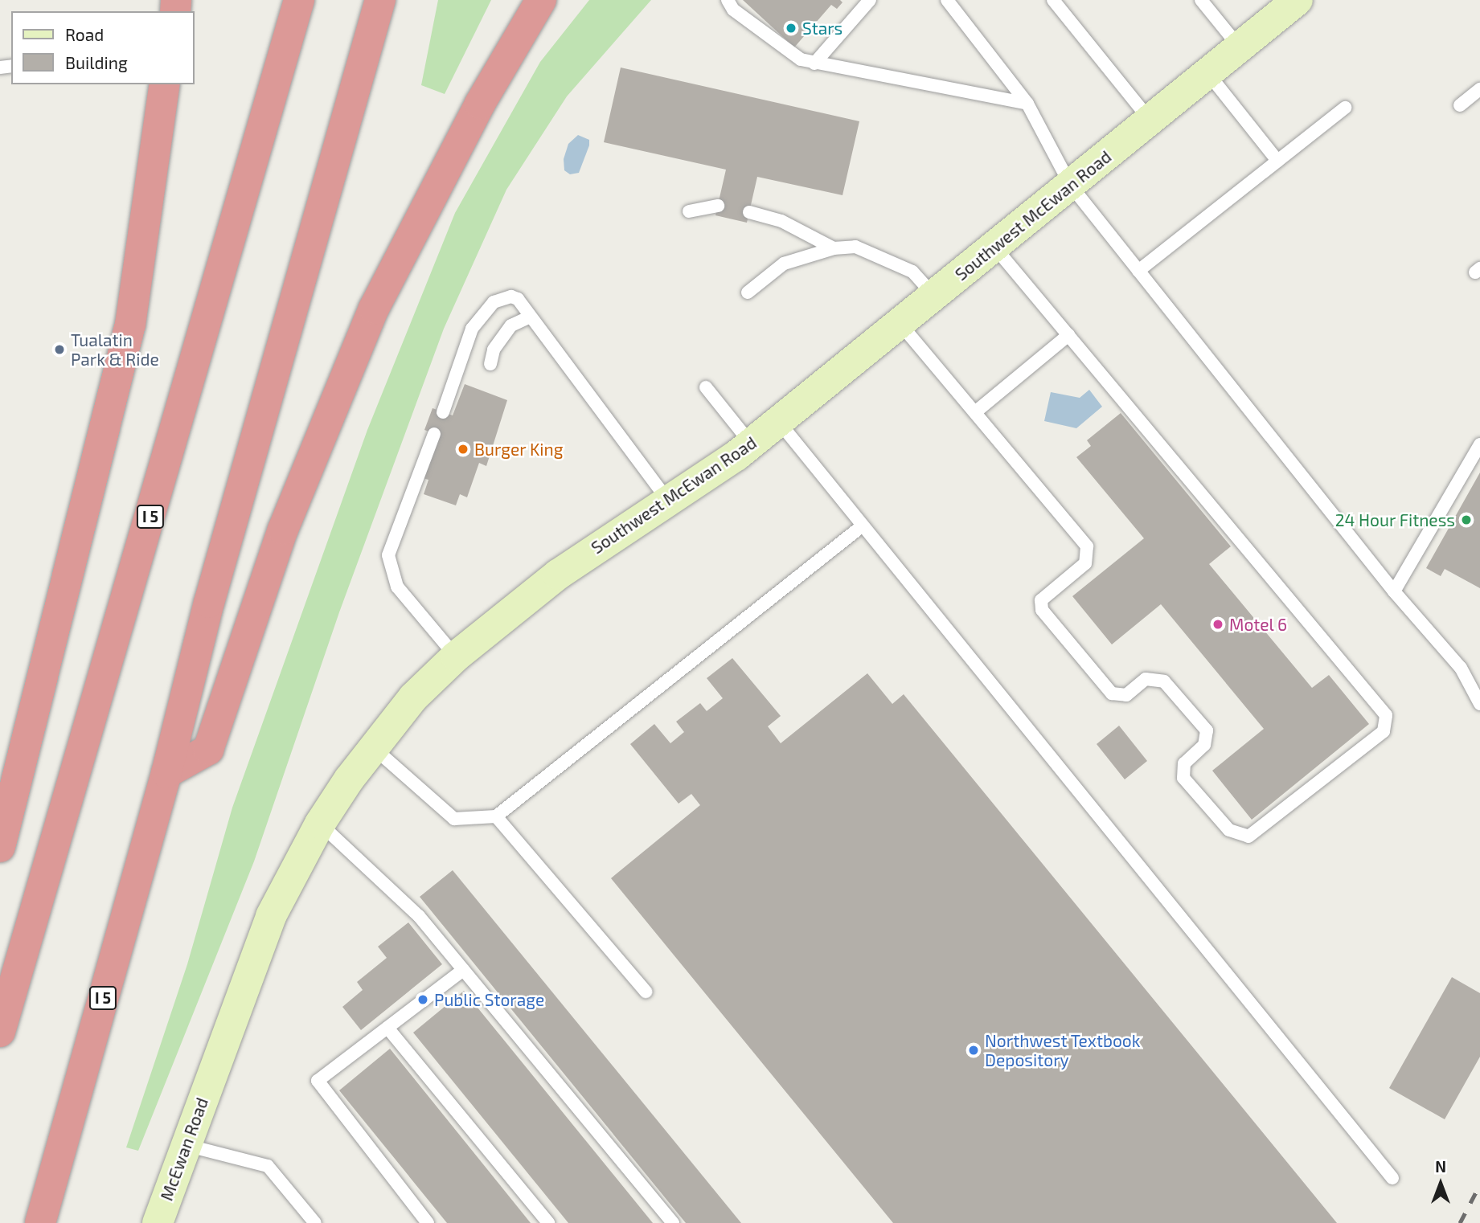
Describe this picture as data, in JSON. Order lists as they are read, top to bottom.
{
  "streets": {
    "highway": ["I 5"],
    "street": ["Southwest McEwan Road", "McEwan Road"]
  },
  "crossings": [
    ["Southwest McEwan Road", "McEwan Road"]
  ],
  "places": [
    "Stars",
    "Tualatin Park & Ride",
    "Burger King",
    "24 Hour Fitness",
    "Motel 6",
    "Public Storage",
    "Northwest Textbook Depository"
  ],
  "legend": ["Road", "Building"],
  "north": "top"
}
